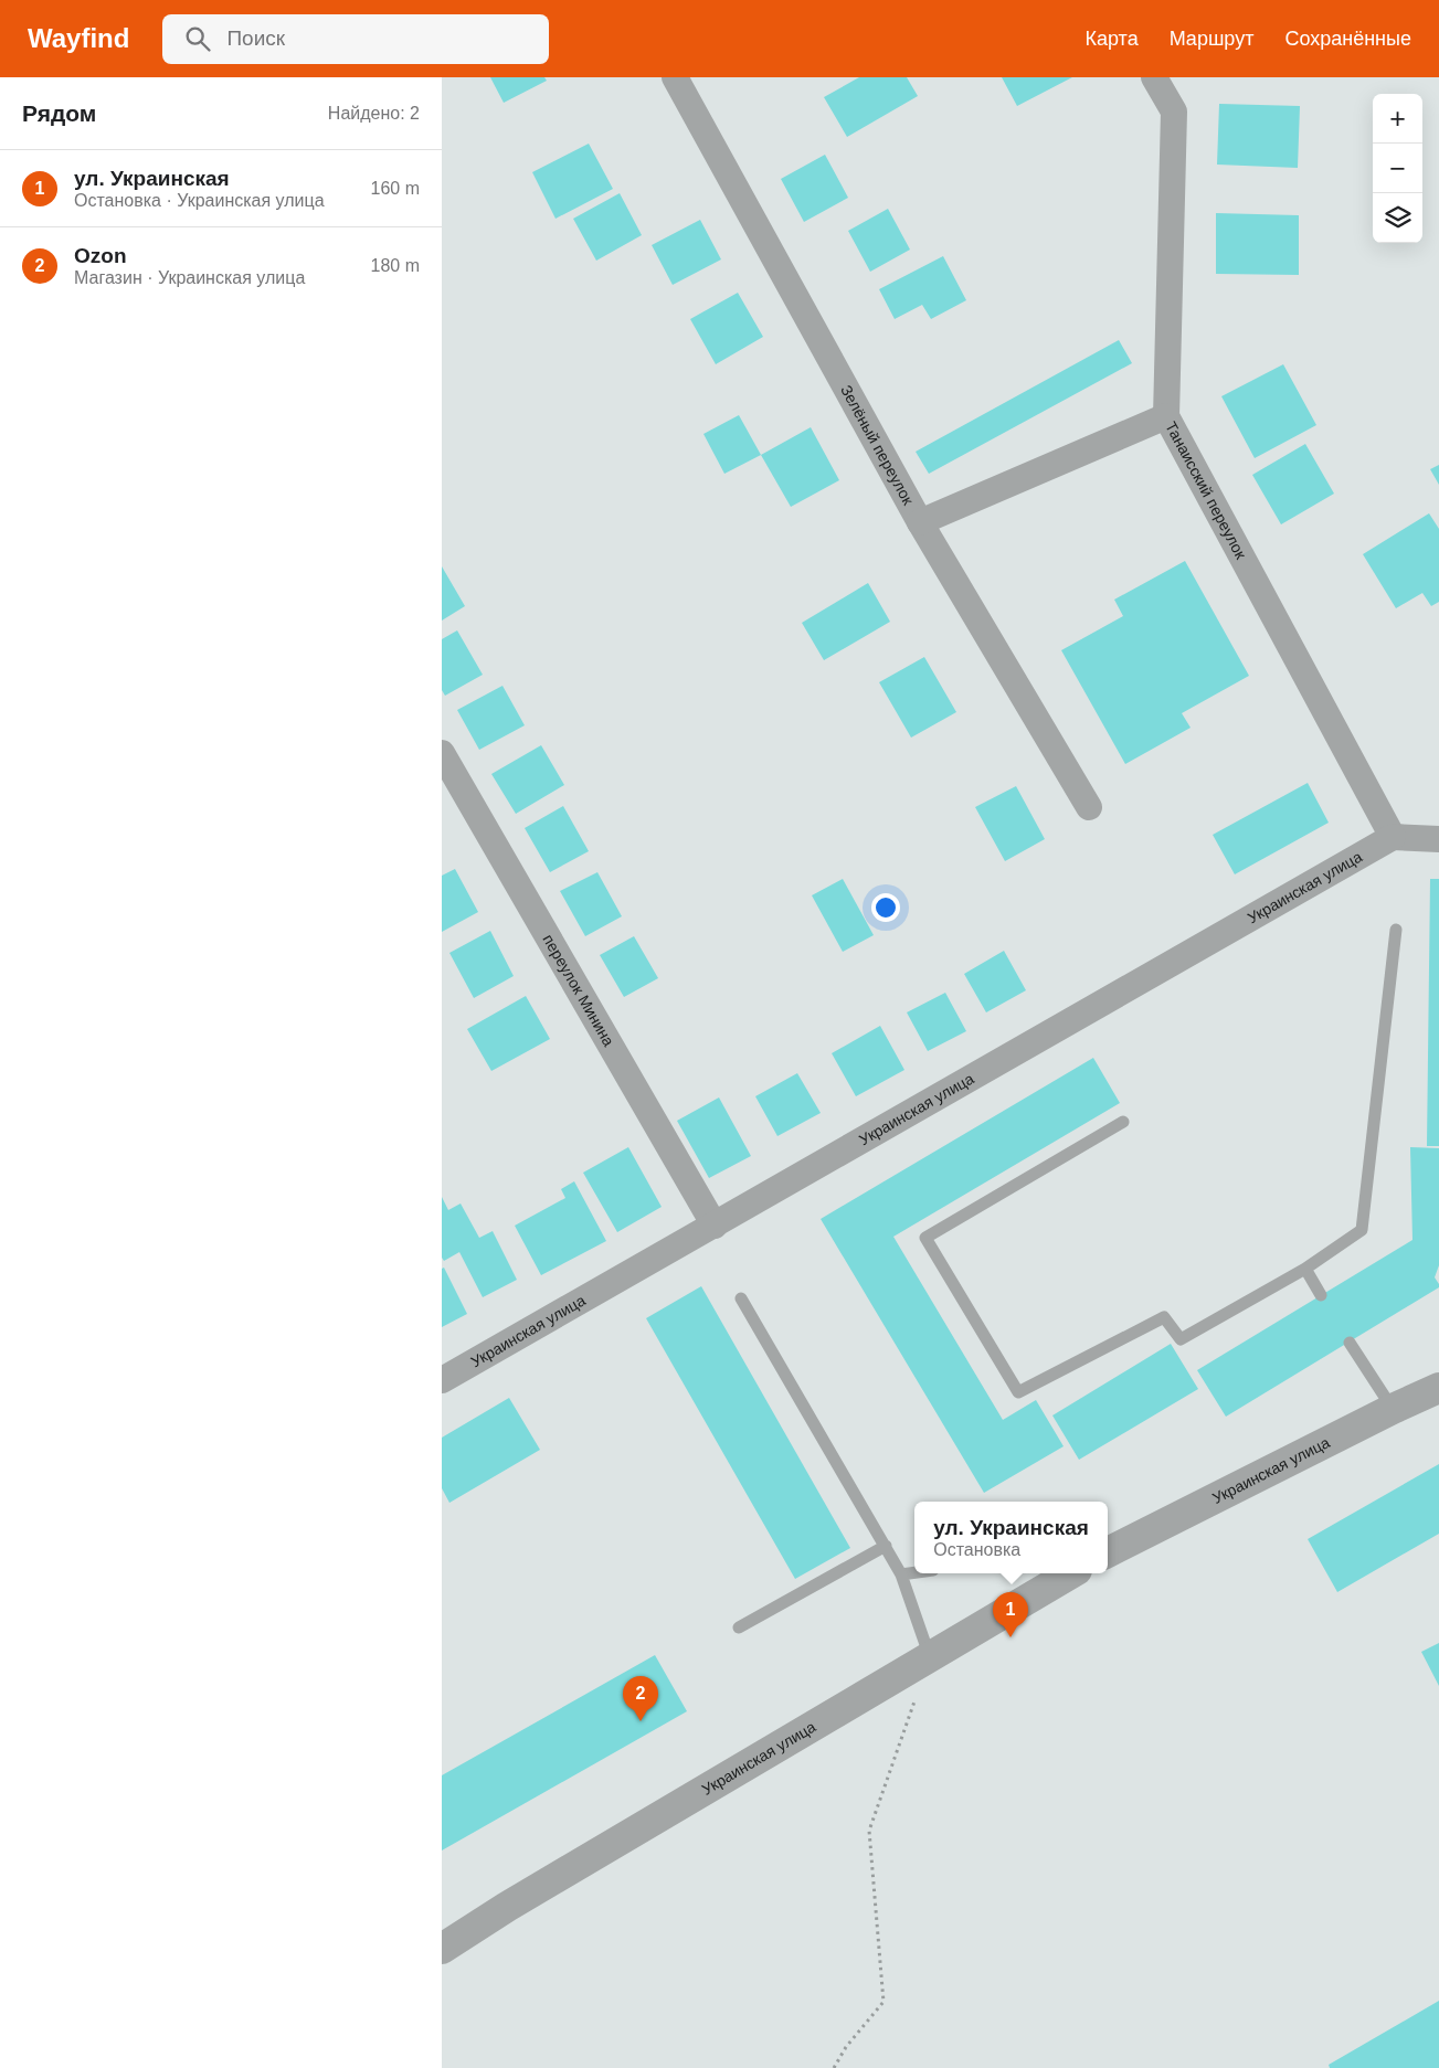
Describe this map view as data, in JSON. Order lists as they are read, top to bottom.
{
  "streets": {
    "street": [
      "Зелёный переулок",
      "Танаисский переулок",
      "Украинская улица",
      "переулок Минина"
    ]
  },
  "crossings": [
    ["Танаисский переулок", "Украинская улица"],
    ["Украинская улица", "переулок Минина"]
  ],
  "page": {
    "header": "Wayfind",
    "search": "Поиск",
    "nav": ["Карта", "Маршрут", "Сохранённые"],
    "heading": ["Рядом", "Найдено: 2"],
    "map_buttons": ["+", "−"],
    "list": [
      {
        "mark": "1",
        "name": "ул. Украинская",
        "note": "Остановка · Украинская улица",
        "value": "160 m"
      },
      {
        "mark": "2",
        "name": "Ozon",
        "note": "Магазин · Украинская улица",
        "value": "180 m"
      }
    ],
    "popup": ["ул. Украинская", "Остановка"],
    "pins": ["1", "2"]
  }
}
